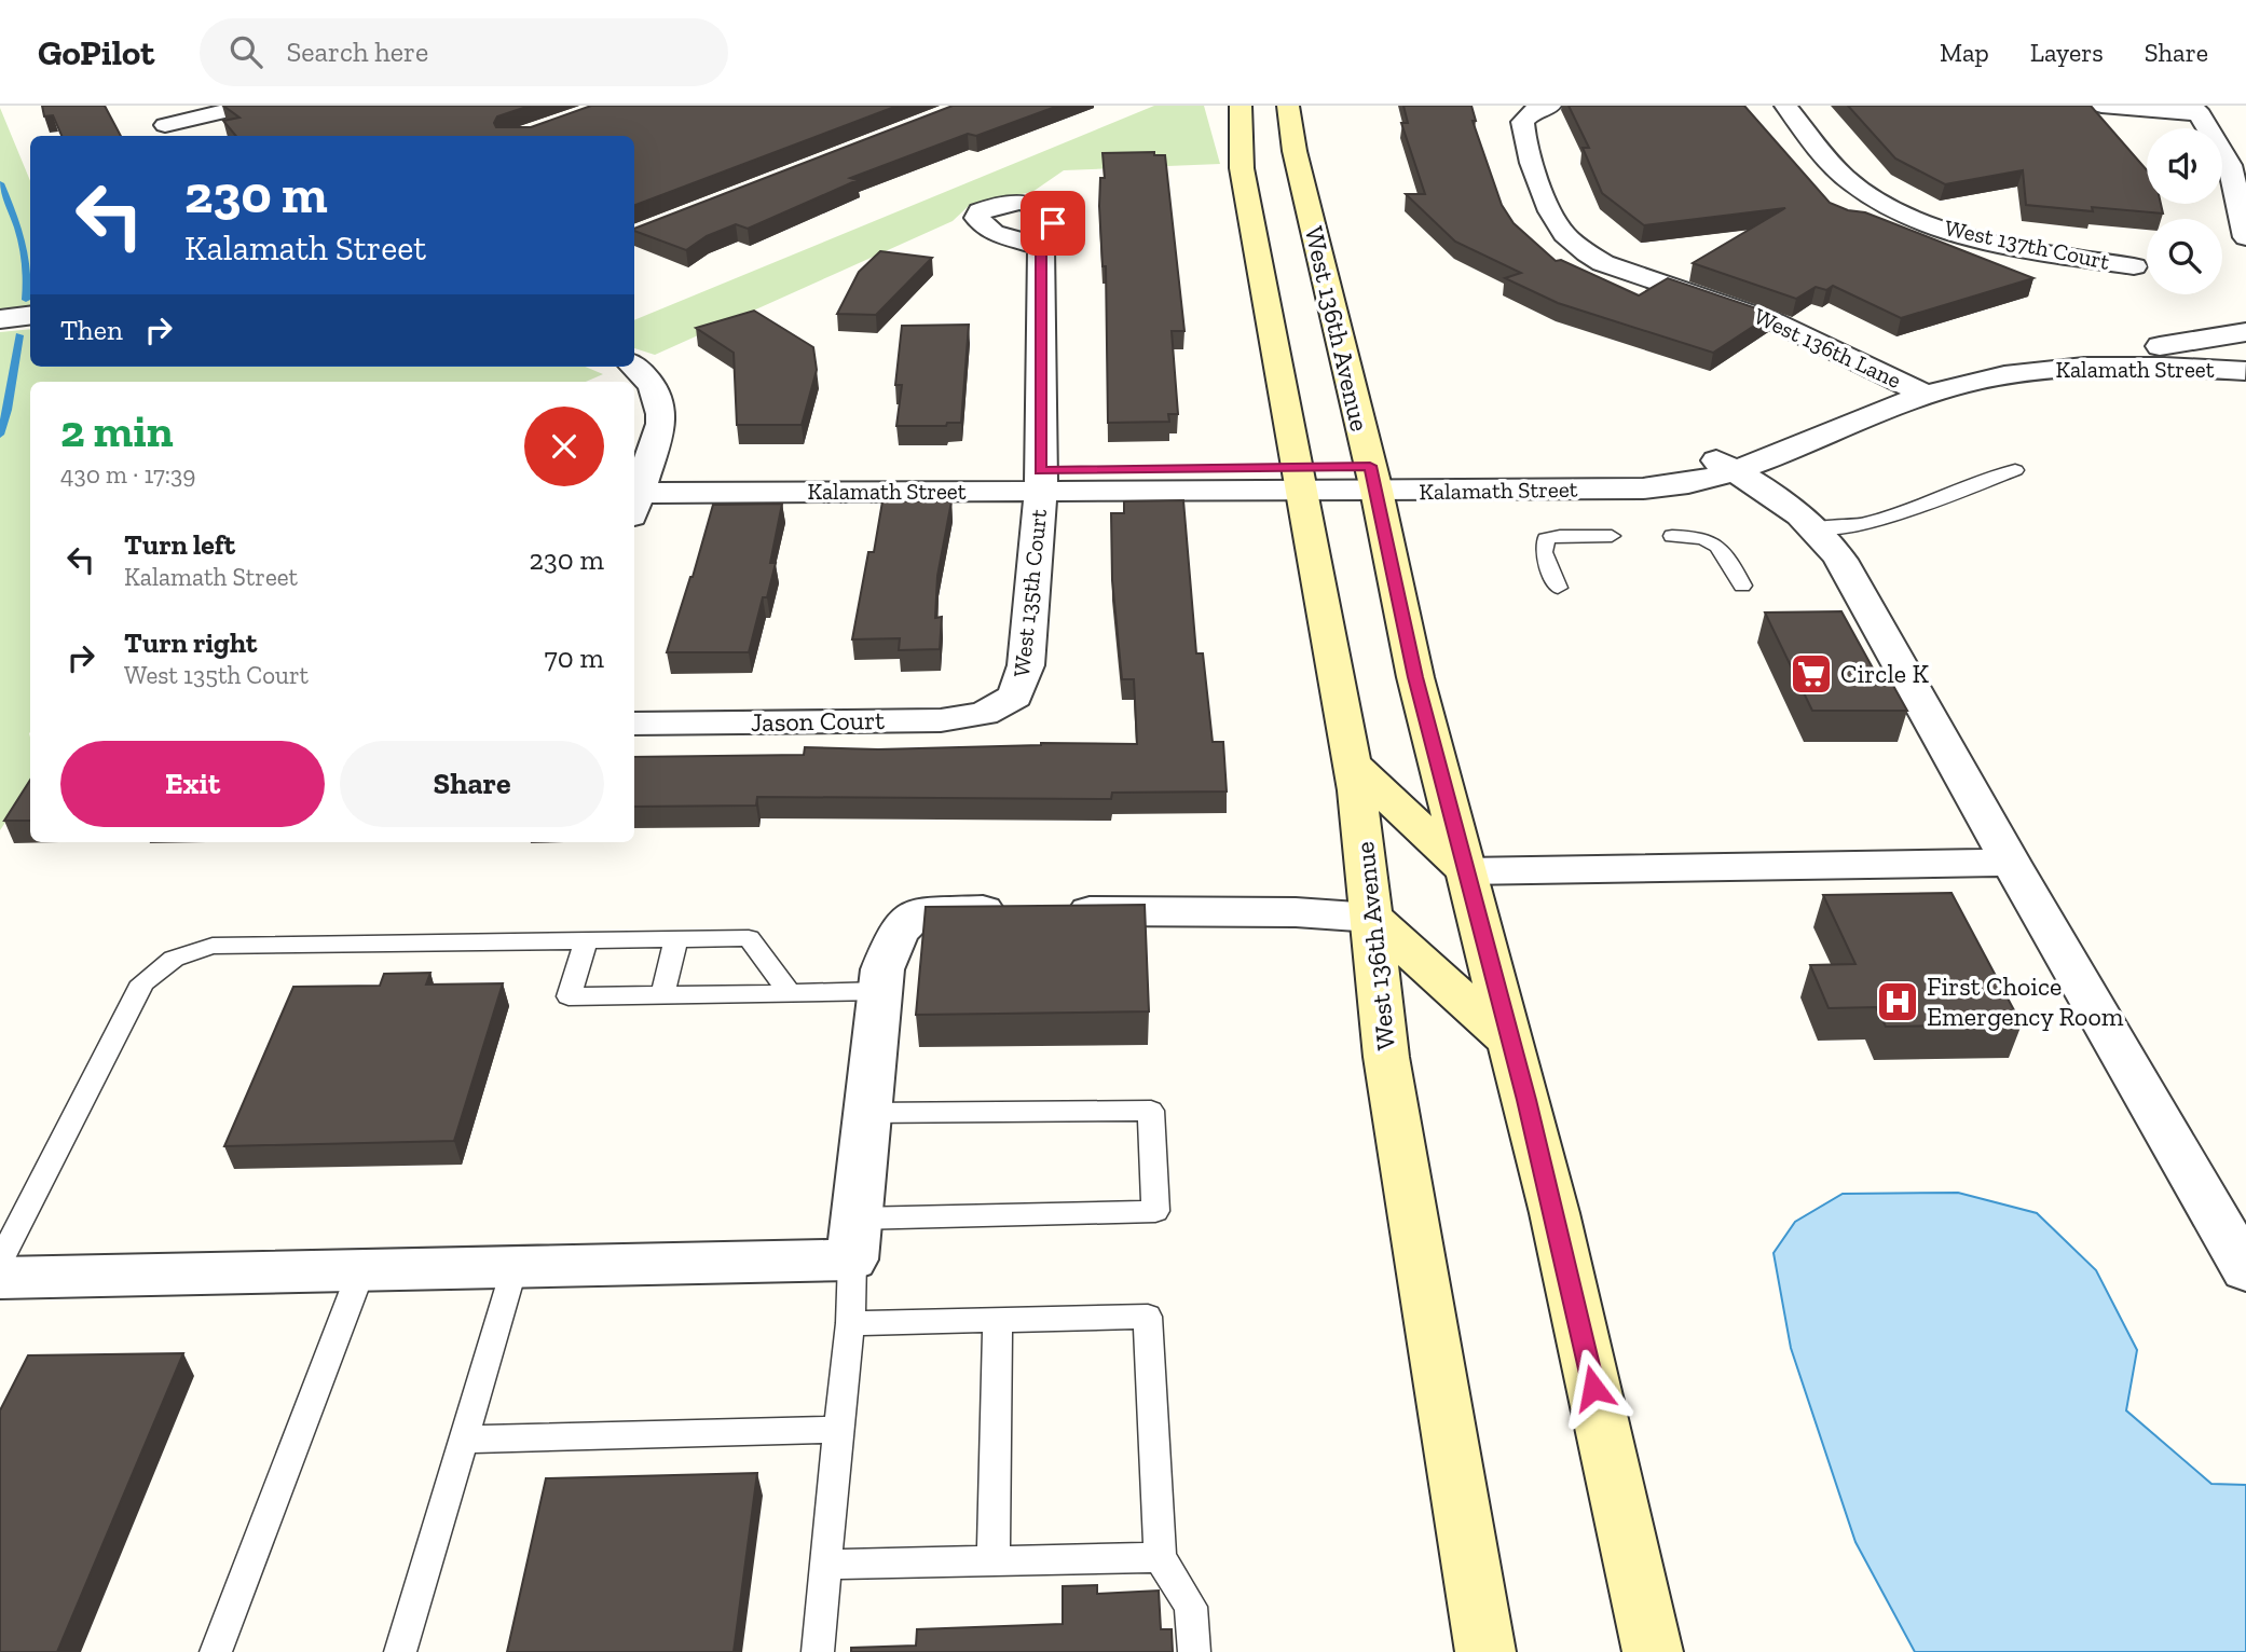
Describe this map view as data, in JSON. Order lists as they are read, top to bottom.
{
  "streets": {
    "main road": ["West 136th Avenue"],
    "street": [
      "West 137th Court",
      "West 136th Lane",
      "Kalamath Street",
      "West 135th Court",
      "Jason Court"
    ]
  },
  "crossings": [
    ["West 136th Avenue", "Kalamath Street"],
    ["West 136th Lane", "Kalamath Street"],
    ["Kalamath Street", "West 135th Court"],
    ["West 135th Court", "Jason Court"]
  ],
  "places": {
    "supermarket": ["Circle K"],
    "hospital": ["First Choice Emergency Room"]
  },
  "page": {
    "header": "GoPilot",
    "search": "Search here",
    "nav": ["Map", "Layers", "Share"],
    "turn": ["230 m", "Kalamath Street"],
    "then": "Then",
    "heading": ["2 min", "430 m · 17:39"],
    "list": [
      {
        "name": "Turn left",
        "note": "Kalamath Street",
        "value": "230 m"
      },
      {
        "name": "Turn right",
        "note": "West 135th Court",
        "value": "70 m"
      }
    ],
    "buttons": ["Exit", "Share"]
  }
}
